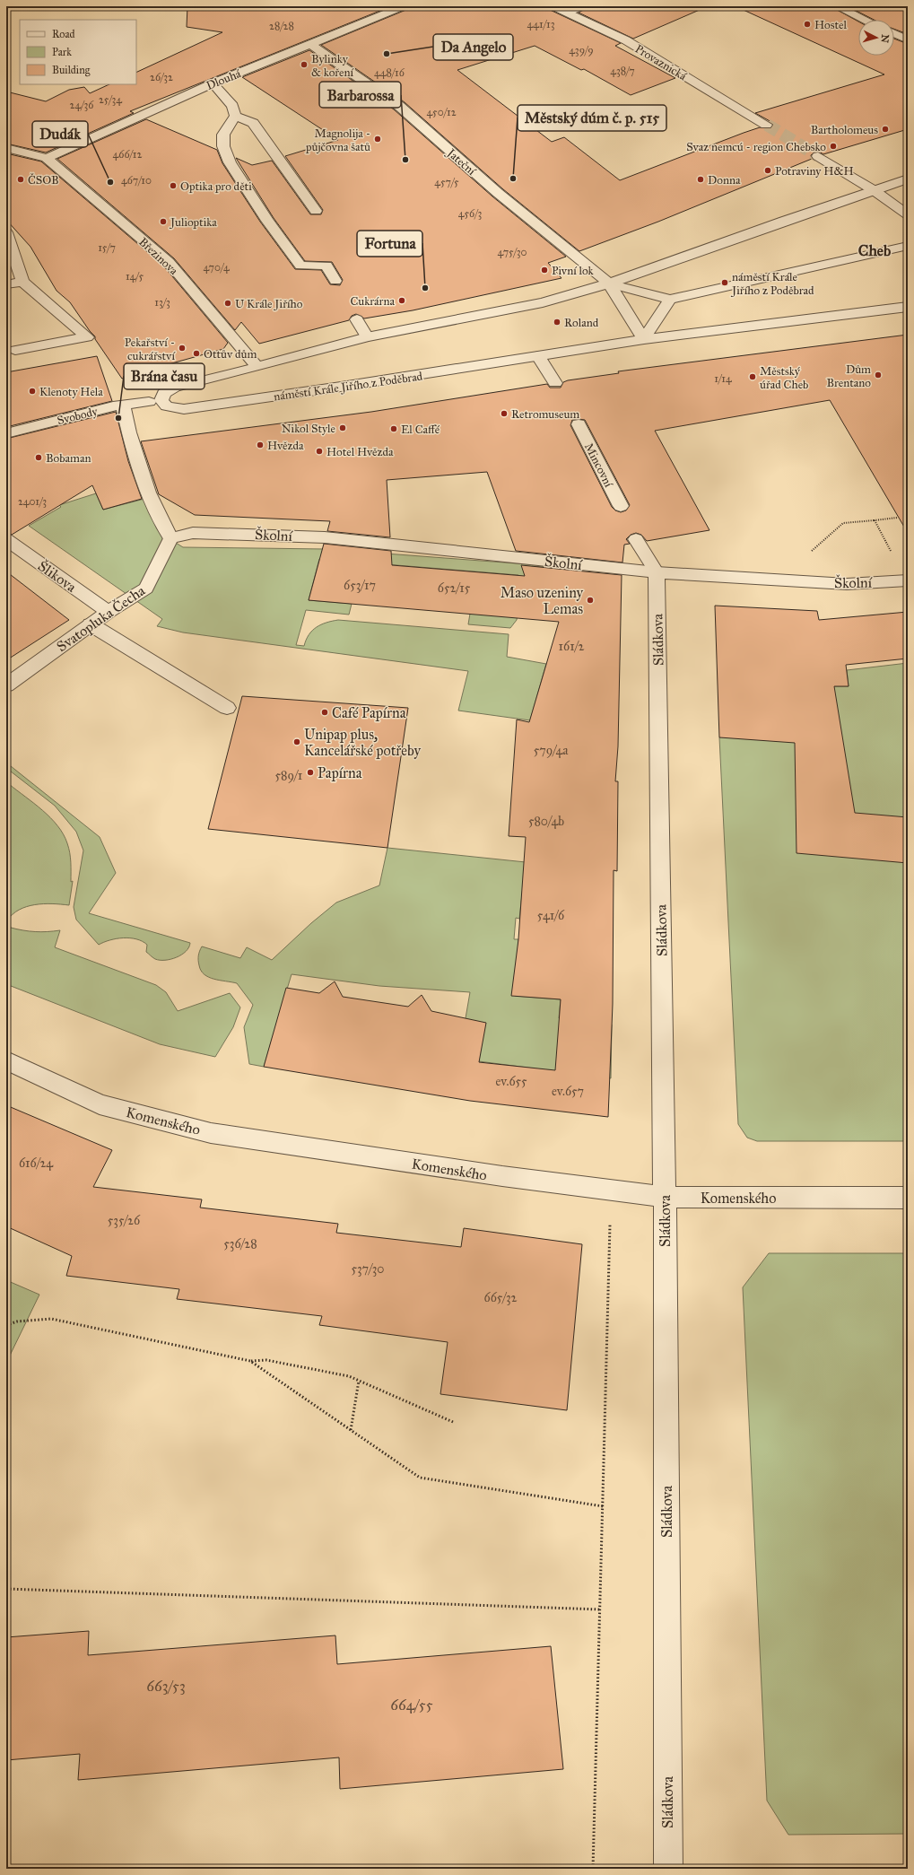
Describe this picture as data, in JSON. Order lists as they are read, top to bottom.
{
  "streets": {
    "street": [
      "Provaznická",
      "Dlouhá",
      "Jateční",
      "Březinova",
      "náměstí Krále Jiřího z Poděbrad",
      "Svobody",
      "Mincovní",
      "Školní",
      "Šlikova",
      "Svatopluka Čecha",
      "Sládkova",
      "Komenského"
    ]
  },
  "crossings": [
    ["Dlouhá", "Jateční"],
    ["Dlouhá", "Březinova"],
    ["náměstí Krále Jiřího z Poděbrad", "Svobody"],
    ["Školní", "Svatopluka Čecha"],
    ["Školní", "Sládkova"],
    ["Šlikova", "Svatopluka Čecha"],
    ["Sládkova", "Komenského"]
  ],
  "districts": ["Cheb"],
  "places": [
    "Hostel",
    "Da Angelo",
    "Bylinky & koření",
    "Bartholomeus",
    "Magnolija - půjčovna šatů",
    "Svaz nemcú - region Chebsko",
    "Barbarossa",
    "Potraviny H&H",
    "Městský dúm č. p. 515",
    "ČSOB",
    "Donna",
    "Dudák",
    "Optika pro děti",
    "Julioptika",
    "Pivní lok",
    "náměstí Krále Jiřího z Poděbrad",
    "Fortuna",
    "Cukrárna",
    "U Krále Jiřího",
    "Roland",
    "Pekařství - cukrářství",
    "Ottův dům",
    "Dům Brentano",
    "Městský úřad Cheb",
    "Klenoty Hela",
    "Retromuseum",
    "Brána času",
    "Nikol Style",
    "El Caffé",
    "Hvězda",
    "Hotel Hvězda",
    "Bobaman",
    "Maso uzeniny Lemas",
    "Café Papírna",
    "Unipap plus, Kancelářské potřeby",
    "Papírna"
  ],
  "house_numbers": [
    "441/13",
    "28/28",
    "439/9",
    "438/7",
    "448/16",
    "26/32",
    "25/34",
    "24/36",
    "450/12",
    "466/12",
    "467/10",
    "457/5",
    "456/3",
    "15/7",
    "475/30",
    "470/4",
    "14/5",
    "13/3",
    "1/14",
    "2401/3",
    "653/17",
    "652/15",
    "161/2",
    "579/4a",
    "589/1",
    "580/4b",
    "541/6",
    "ev.655",
    "ev.657",
    "616/24",
    "535/26",
    "536/28",
    "537/30",
    "665/32",
    "663/53",
    "664/55"
  ],
  "legend": ["Road", "Park", "Building"],
  "north": "right"
}
